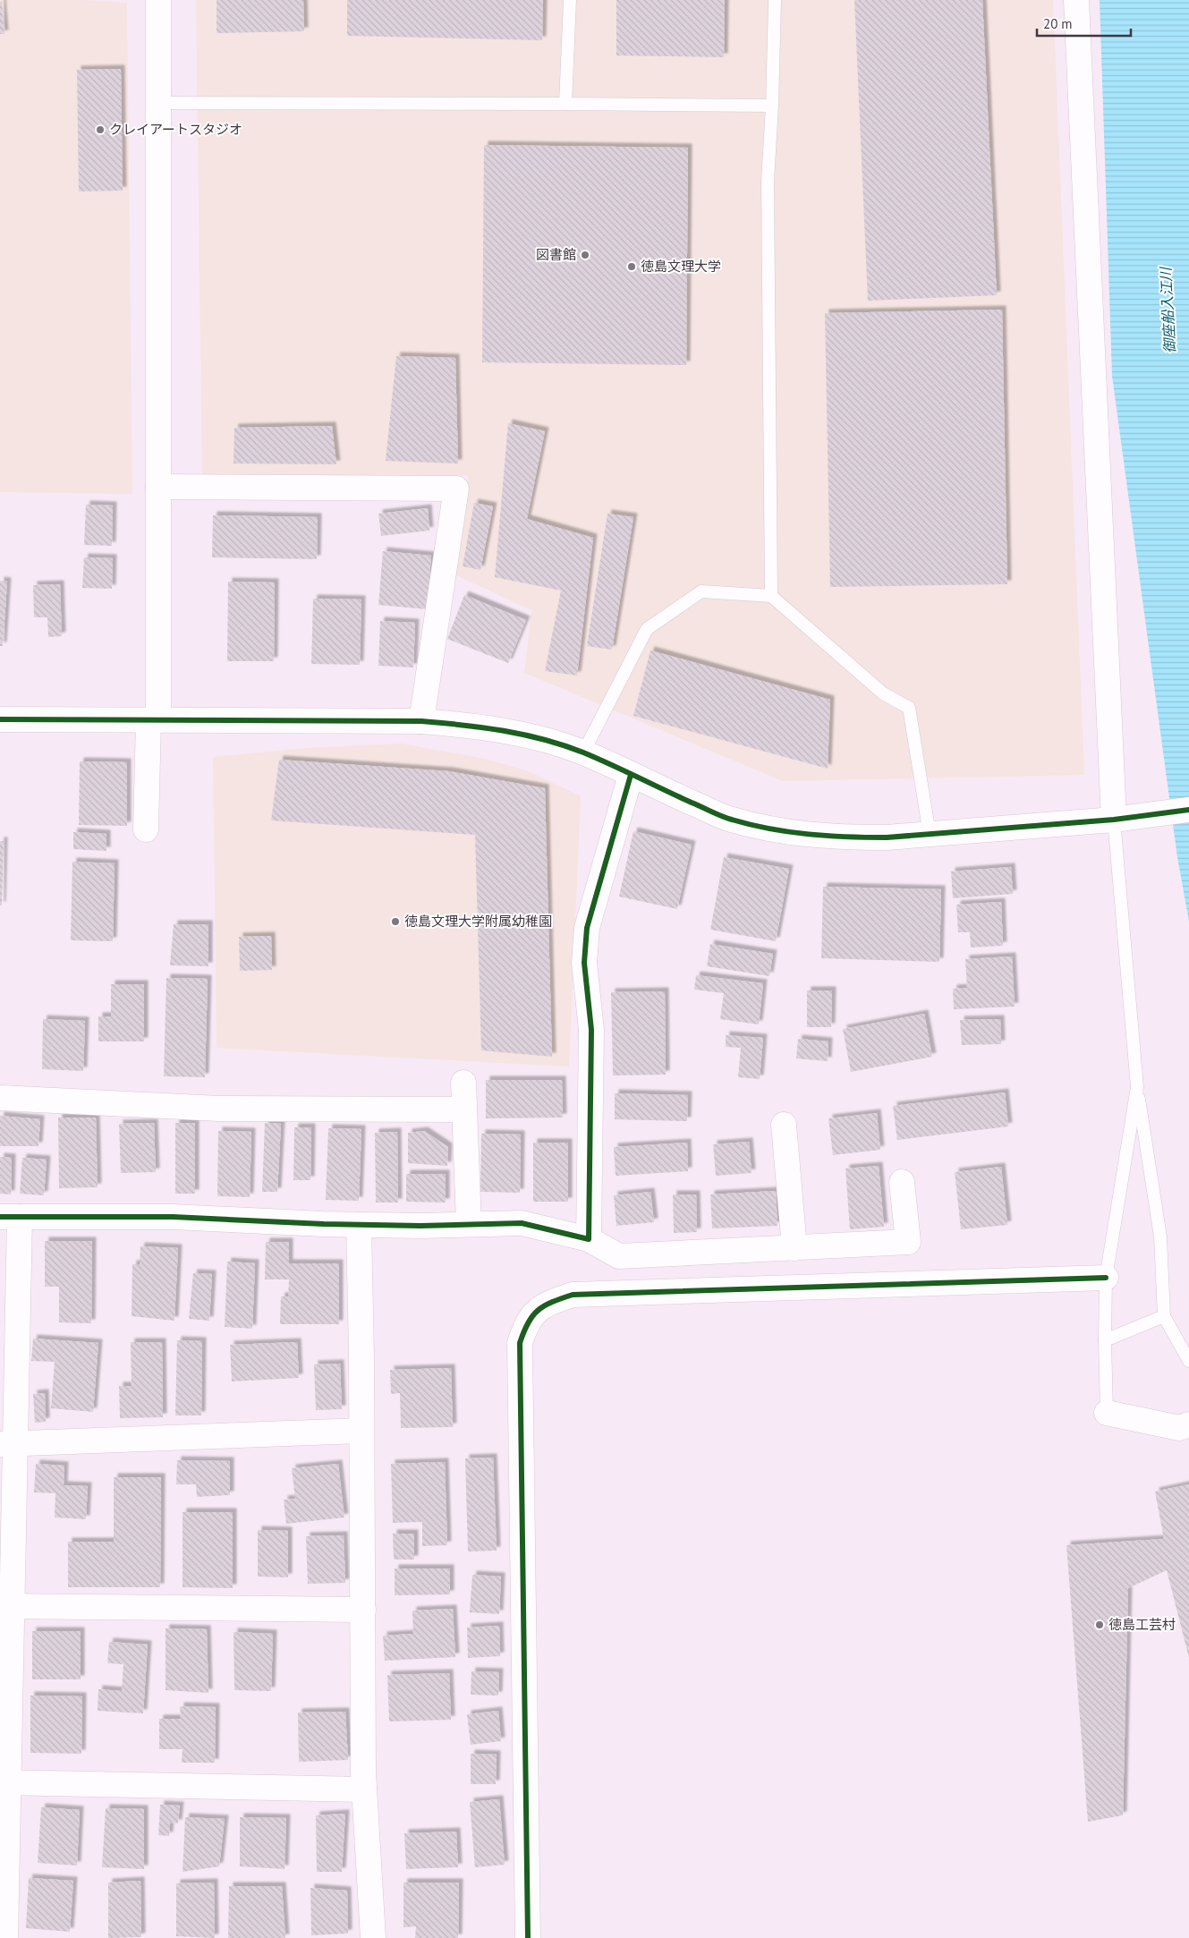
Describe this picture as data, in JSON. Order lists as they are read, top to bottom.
{
  "water": ["御座船入江川"],
  "places": [
    "クレイアートスタジオ",
    "図書館",
    "徳島文理大学",
    "徳島文理大学附属幼稚園",
    "徳島工芸村"
  ],
  "scale_bar": "20 m"
}
